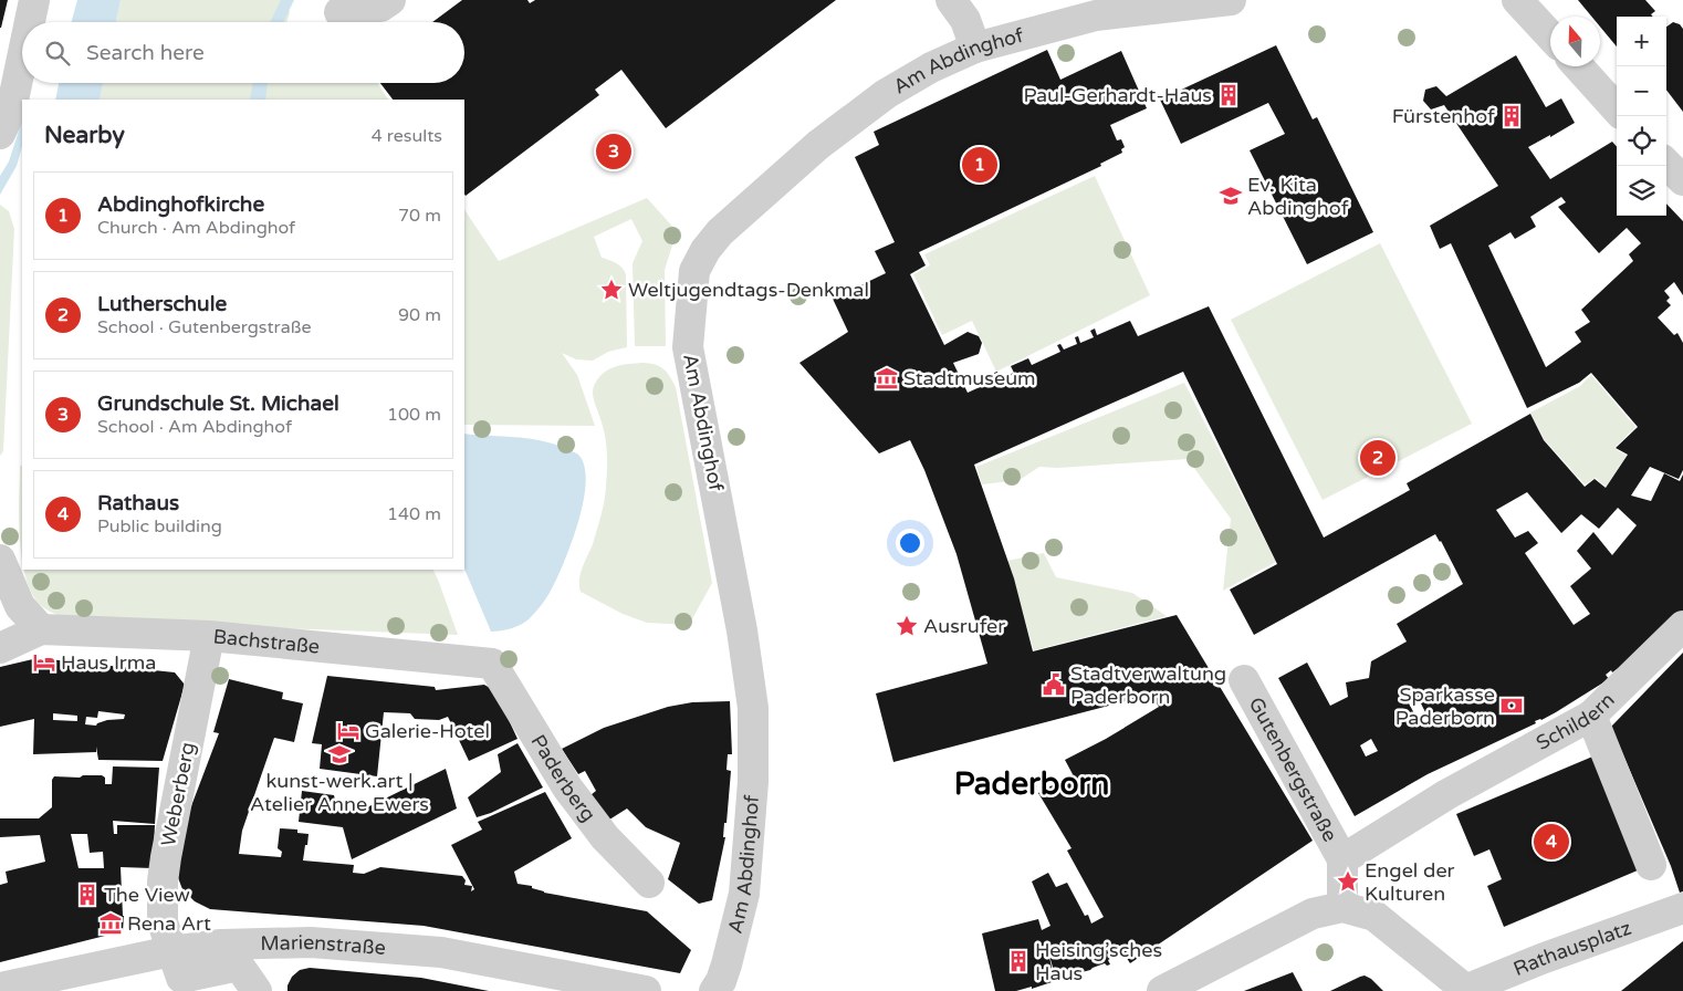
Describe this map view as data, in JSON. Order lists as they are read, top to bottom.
{
  "streets": {
    "street": [
      "Am Abdinghof",
      "Bachstraße",
      "Schildern",
      "Gutenbergstraße",
      "Paderberg",
      "Weberberg",
      "Marienstraße",
      "Rathausplatz"
    ]
  },
  "crossings": [
    ["Bachstraße", "Paderberg"],
    ["Bachstraße", "Weberberg"],
    ["Schildern", "Gutenbergstraße"],
    ["Weberberg", "Marienstraße"]
  ],
  "districts": ["Paderborn"],
  "places": {
    "building": [
      "Paul-Gerhardt-Haus",
      "Fürstenhof",
      "The View",
      "Heising’sches Haus"
    ],
    "school or university": ["Ev. Kita Abdinghof", "kunst-werk.art | Atelier Anne Ewers"],
    "place": ["Weltjugendtags-Denkmal", "Ausrufer", "Engel der Kulturen"],
    "museum": ["Stadtmuseum", "Rena Art"],
    "hotel": ["Haus Irma", "Galerie-Hotel"],
    "public building": ["Stadtverwaltung Paderborn"],
    "bank": ["Sparkasse Paderborn"]
  },
  "north": "top",
  "page": {
    "map_buttons": ["+", "−"],
    "search": "Search here",
    "heading": ["Nearby", "4 results"],
    "pins": [
      "3",
      "1",
      "2",
      "4"
    ],
    "list": [
      {
        "mark": "1",
        "name": "Abdinghofkirche",
        "note": "Church · Am Abdinghof",
        "value": "70 m"
      },
      {
        "mark": "2",
        "name": "Lutherschule",
        "note": "School · Gutenbergstraße",
        "value": "90 m"
      },
      {
        "mark": "3",
        "name": "Grundschule St. Michael",
        "note": "School · Am Abdinghof",
        "value": "100 m"
      },
      {
        "mark": "4",
        "name": "Rathaus",
        "note": "Public building",
        "value": "140 m"
      }
    ]
  }
}
